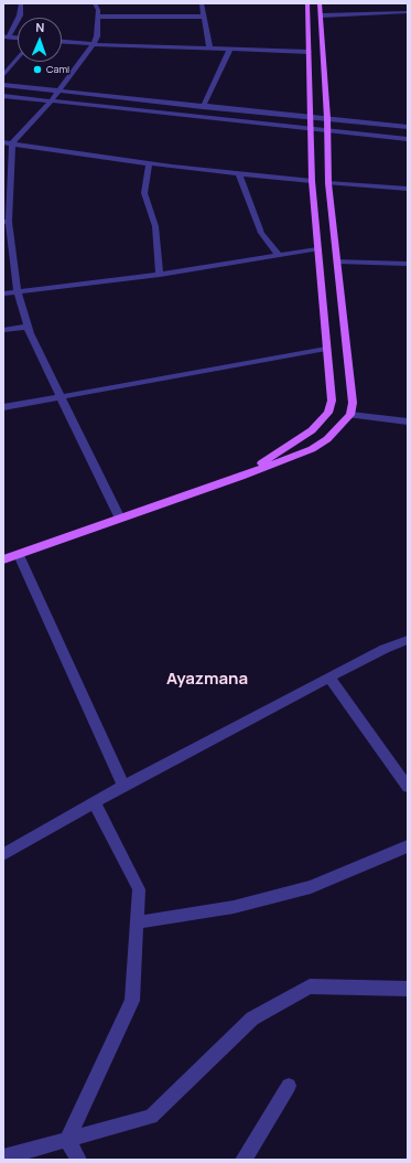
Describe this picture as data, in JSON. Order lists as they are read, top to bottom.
{
  "districts": ["Ayazmana"],
  "places": ["Cami"],
  "north": "top"
}
